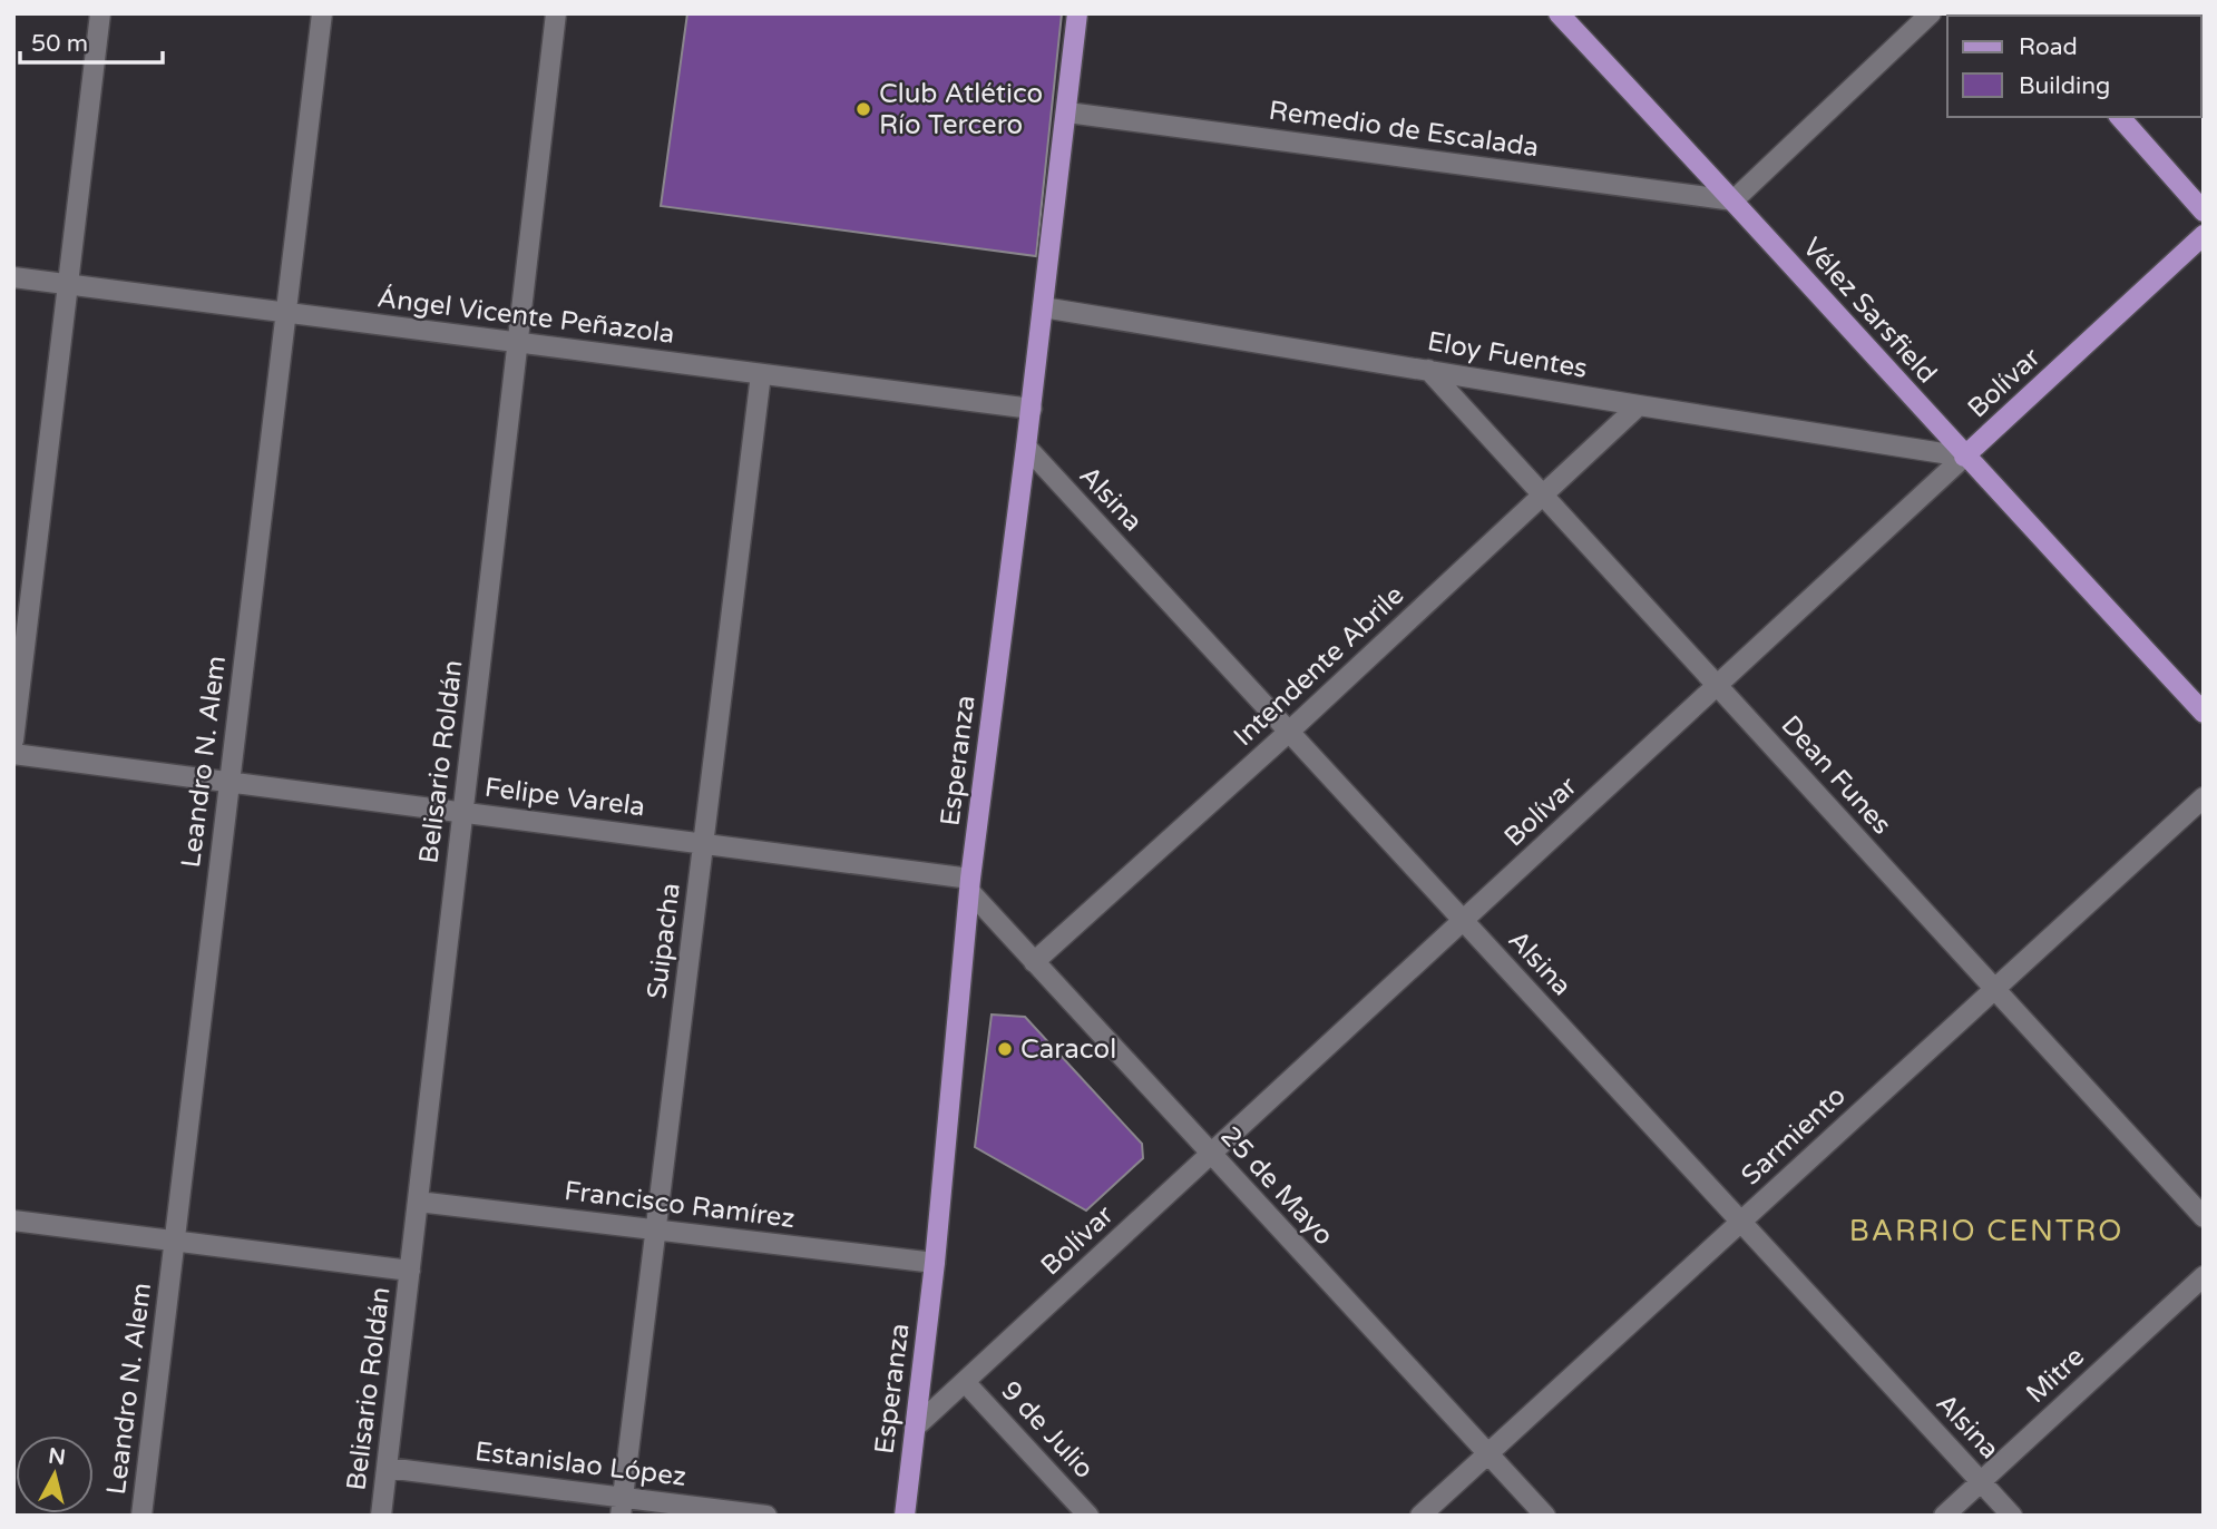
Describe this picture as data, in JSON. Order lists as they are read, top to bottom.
{
  "streets": {
    "main road": ["Vélez Sarsfield", "Bolívar", "Esperanza"],
    "street": [
      "Remedio de Escalada",
      "Ángel Vicente Peñazola",
      "Eloy Fuentes",
      "Alsina",
      "Intendente Abrile",
      "Leandro N. Alem",
      "Belisario Roldán",
      "Dean Funes",
      "Felipe Varela",
      "Suipacha",
      "Sarmiento",
      "25 de Mayo",
      "Francisco Ramírez",
      "Mitre",
      "9 de Julio",
      "Estanislao López"
    ]
  },
  "crossings": [
    ["Remedio de Escalada", "Vélez Sarsfield"],
    ["Remedio de Escalada", "Esperanza"],
    ["Vélez Sarsfield", "Eloy Fuentes"],
    ["Vélez Sarsfield", "Bolívar"],
    ["Ángel Vicente Peñazola", "Esperanza"],
    ["Ángel Vicente Peñazola", "Leandro N. Alem"],
    ["Ángel Vicente Peñazola", "Belisario Roldán"],
    ["Ángel Vicente Peñazola", "Suipacha"],
    ["Eloy Fuentes", "Bolívar"],
    ["Eloy Fuentes", "Intendente Abrile"],
    ["Eloy Fuentes", "Esperanza"],
    ["Eloy Fuentes", "Dean Funes"],
    ["Bolívar", "Alsina"],
    ["Bolívar", "Esperanza"],
    ["Bolívar", "Dean Funes"],
    ["Bolívar", "25 de Mayo"],
    ["Bolívar", "9 de Julio"],
    ["Alsina", "Intendente Abrile"],
    ["Alsina", "Esperanza"],
    ["Alsina", "Sarmiento"],
    ["Alsina", "Mitre"],
    ["Intendente Abrile", "Dean Funes"],
    ["Intendente Abrile", "25 de Mayo"],
    ["Esperanza", "Felipe Varela"],
    ["Esperanza", "25 de Mayo"],
    ["Esperanza", "Francisco Ramírez"],
    ["Leandro N. Alem", "Felipe Varela"],
    ["Belisario Roldán", "Felipe Varela"],
    ["Belisario Roldán", "Francisco Ramírez"],
    ["Belisario Roldán", "Estanislao López"],
    ["Dean Funes", "Sarmiento"],
    ["Felipe Varela", "Suipacha"],
    ["Felipe Varela", "25 de Mayo"],
    ["Suipacha", "Francisco Ramírez"],
    ["Suipacha", "Estanislao López"],
    ["Sarmiento", "25 de Mayo"]
  ],
  "districts": ["BARRIO CENTRO"],
  "places": ["Club Atlético Río Tercero", "Caracol"],
  "legend": ["Road", "Building"],
  "scale_bar": "50 m",
  "north": "top"
}
